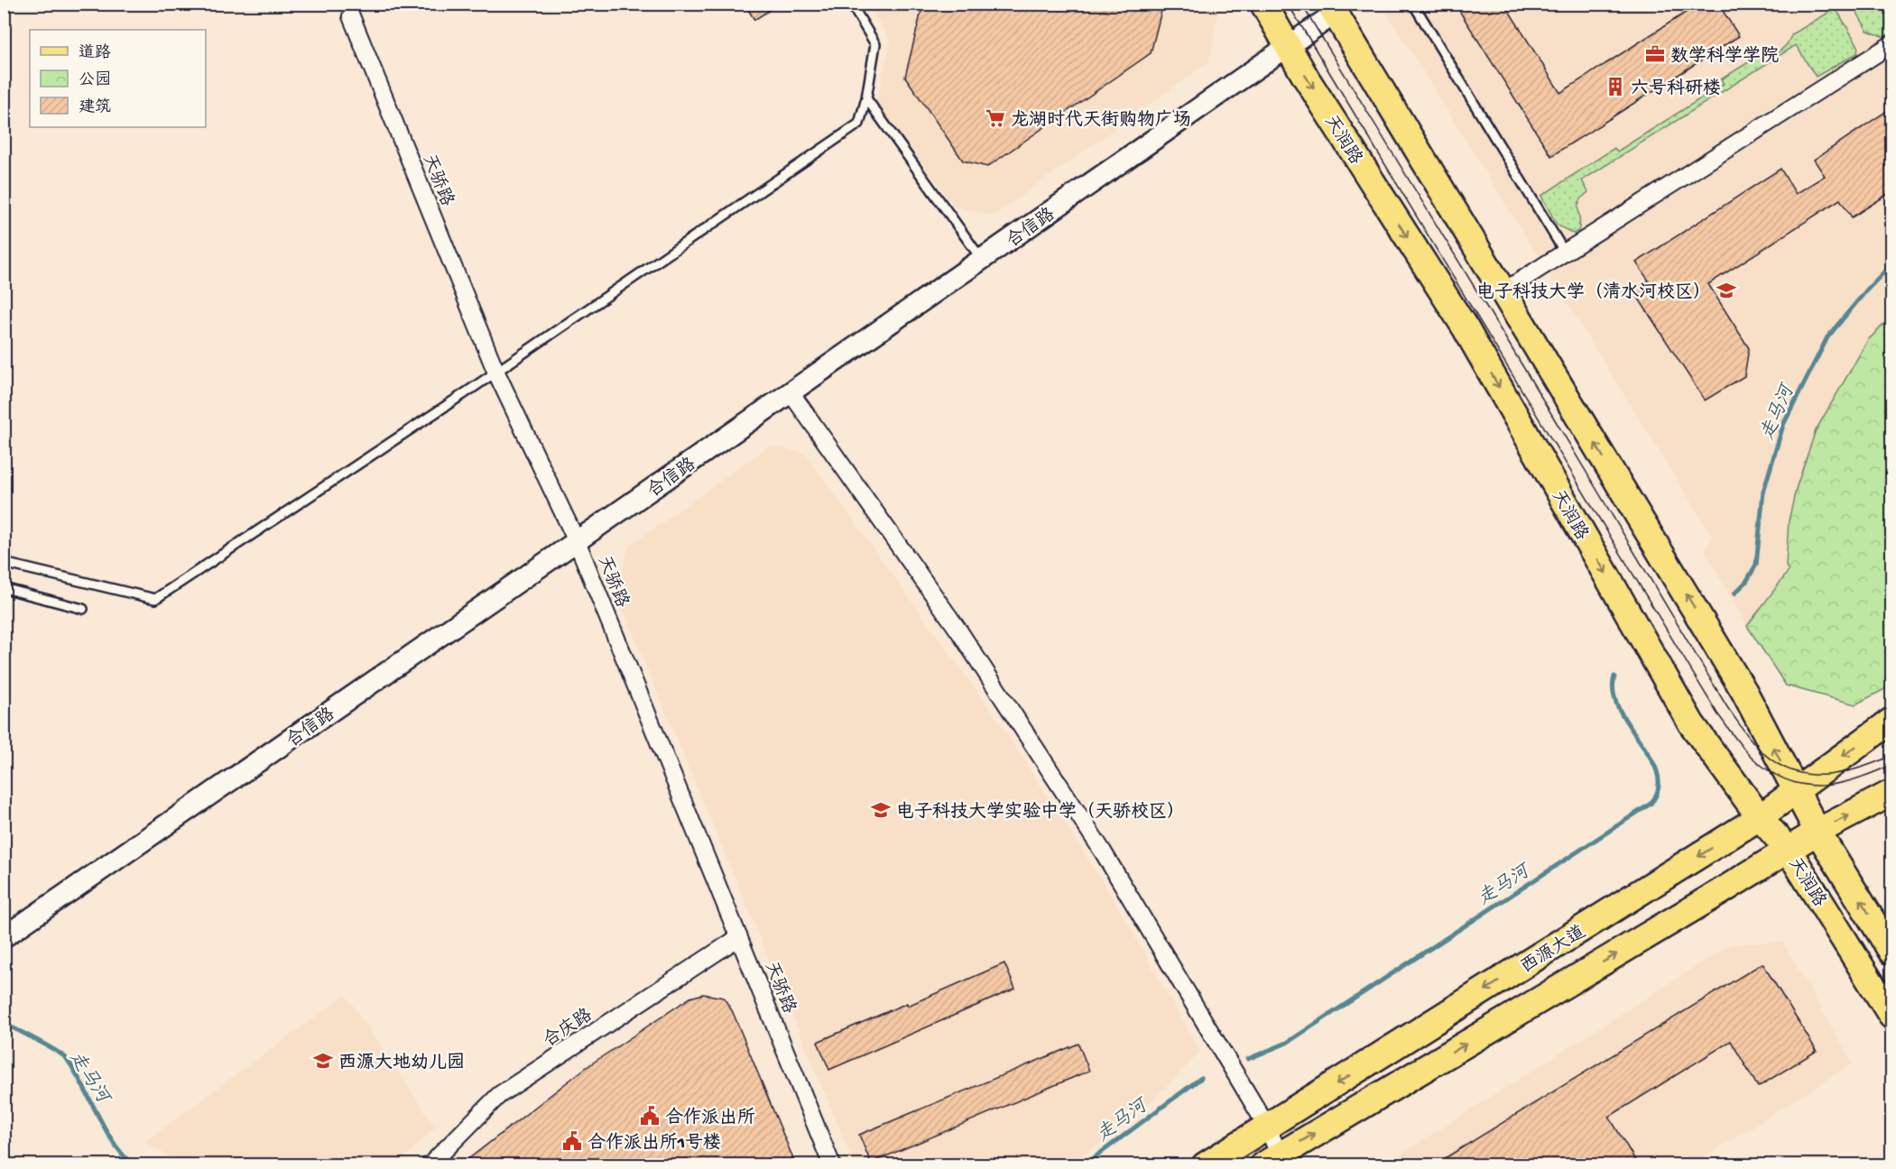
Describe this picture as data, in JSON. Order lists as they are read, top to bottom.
{
  "streets": {
    "main road": ["天润路", "西源大道"],
    "street": ["天骄路", "合信路", "合庆路"]
  },
  "crossings": [
    ["天润路", "合信路"],
    ["天润路", "西源大道"],
    ["天骄路", "合信路"],
    ["天骄路", "合庆路"]
  ],
  "water": ["走马河"],
  "places": {
    "office": ["数学科学学院"],
    "building": ["六号科研楼"],
    "supermarket": ["龙湖时代天街购物广场"],
    "school or university": ["电子科技大学（清水河校区）", "电子科技大学实验中学（天骄校区）", "西源大地幼儿园"],
    "public building": ["合作派出所", "合作派出所1号楼"]
  },
  "legend": ["道路", "公园", "建筑"]
}
